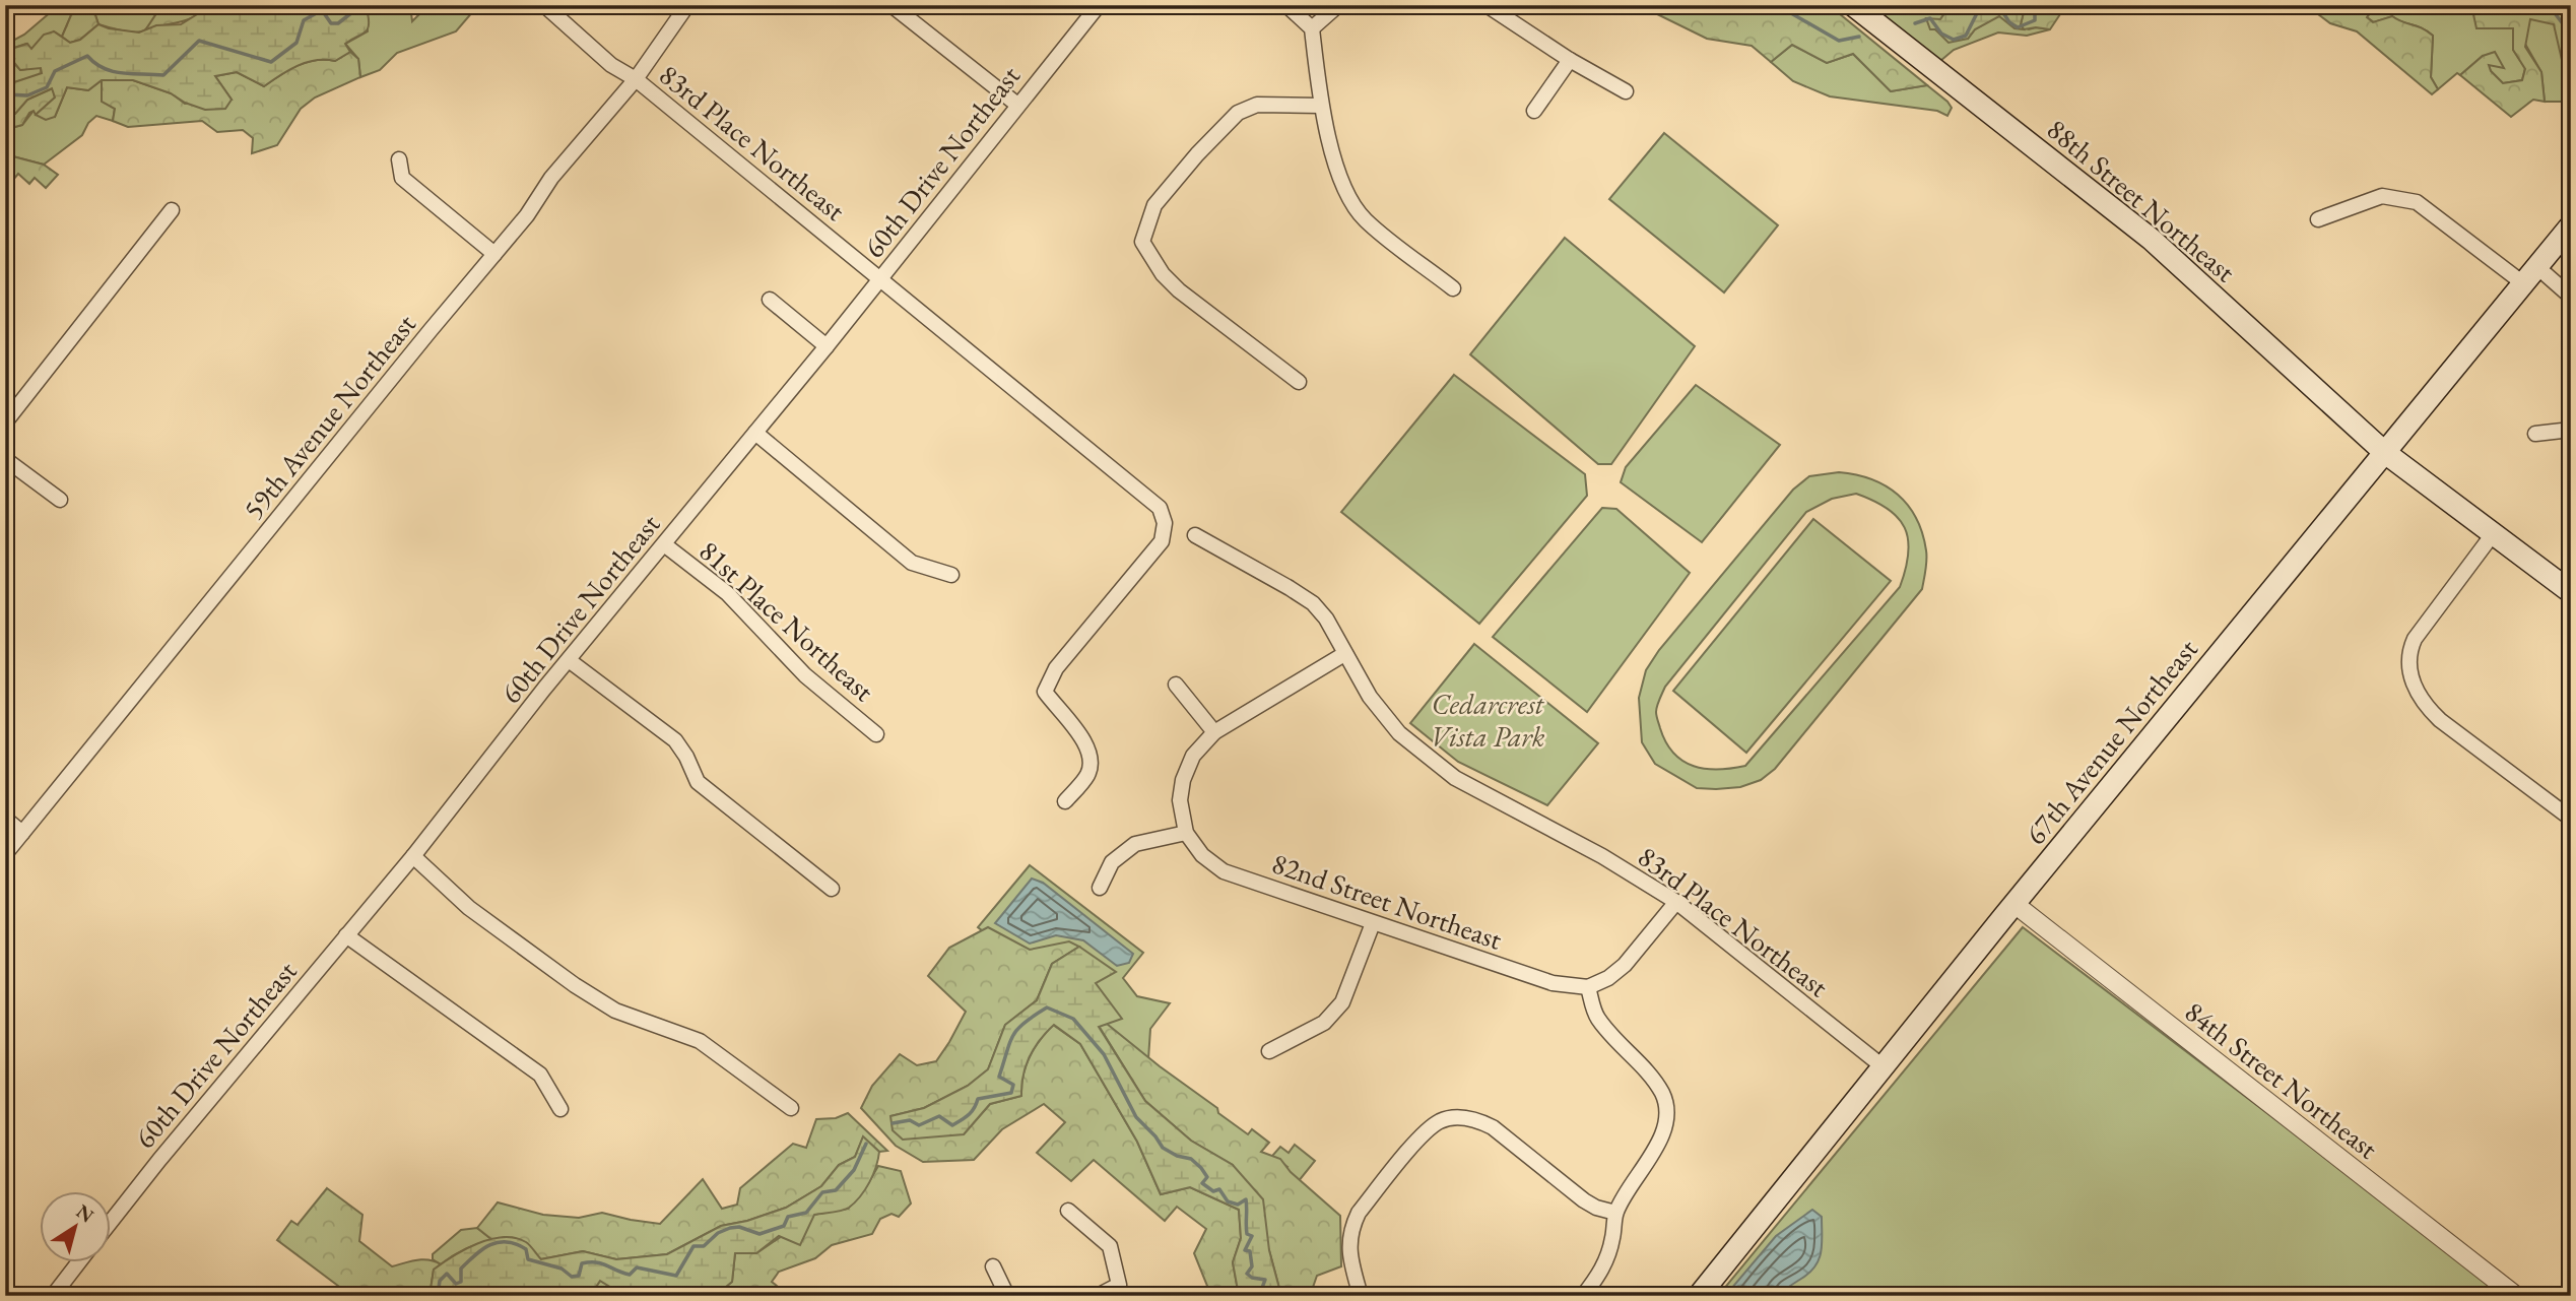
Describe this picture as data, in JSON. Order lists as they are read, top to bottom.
{
  "streets": {
    "main road": ["88th Street Northeast", "67th Avenue Northeast"],
    "street": [
      "83rd Place Northeast",
      "60th Drive Northeast",
      "59th Avenue Northeast",
      "81st Place Northeast",
      "82nd Street Northeast",
      "84th Street Northeast"
    ]
  },
  "crossings": [
    ["83rd Place Northeast", "60th Drive Northeast"],
    ["83rd Place Northeast", "59th Avenue Northeast"],
    ["83rd Place Northeast", "67th Avenue Northeast"],
    ["60th Drive Northeast", "81st Place Northeast"],
    ["88th Street Northeast", "67th Avenue Northeast"],
    ["67th Avenue Northeast", "84th Street Northeast"]
  ],
  "parks": ["Cedarcrest Vista Park"],
  "north": "top right"
}
